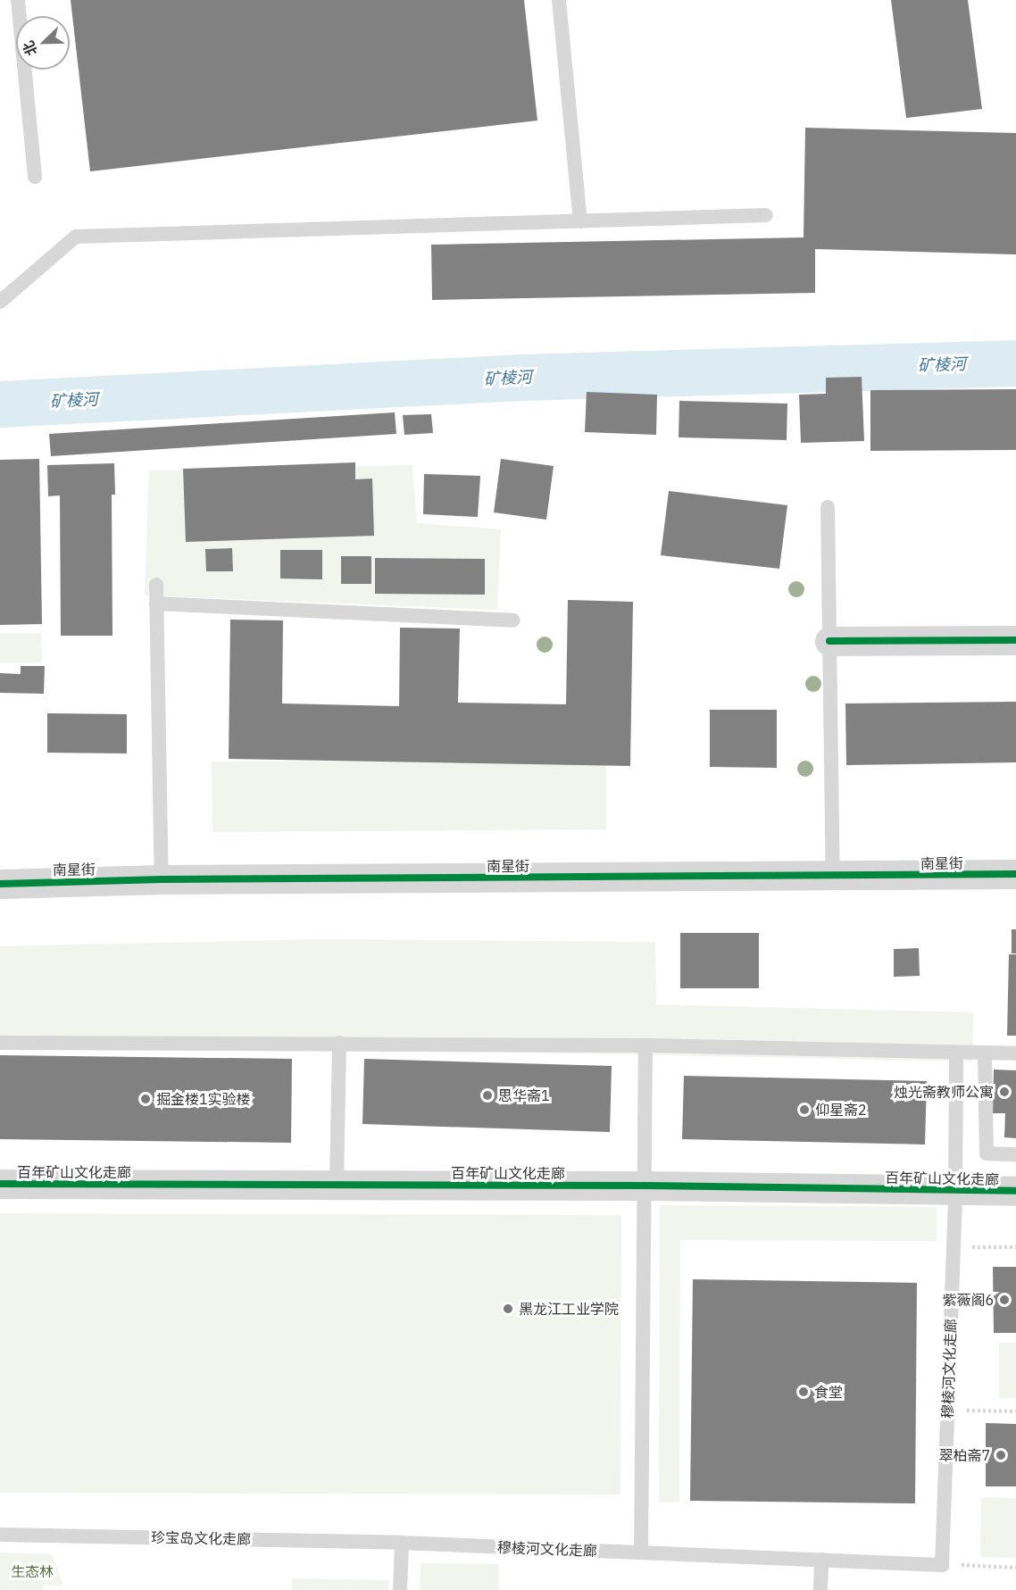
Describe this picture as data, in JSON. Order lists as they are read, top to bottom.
{
  "streets": {
    "street": ["南星街", "百年矿山文化走廊"],
    "lane": ["穆棱河文化走廊", "珍宝岛文化走廊"]
  },
  "crossings": [
    ["百年矿山文化走廊", "穆棱河文化走廊"],
    ["穆棱河文化走廊", "珍宝岛文化走廊"]
  ],
  "water": ["矿棱河"],
  "parks": ["生态林"],
  "places": [
    "烛光斋教师公寓",
    "思华斋1",
    "掘金楼1实验楼",
    "仰星斋2",
    "紫薇阁6",
    "黑龙江工业学院",
    "食堂",
    "翠柏斋7"
  ],
  "north": "bottom left"
}
